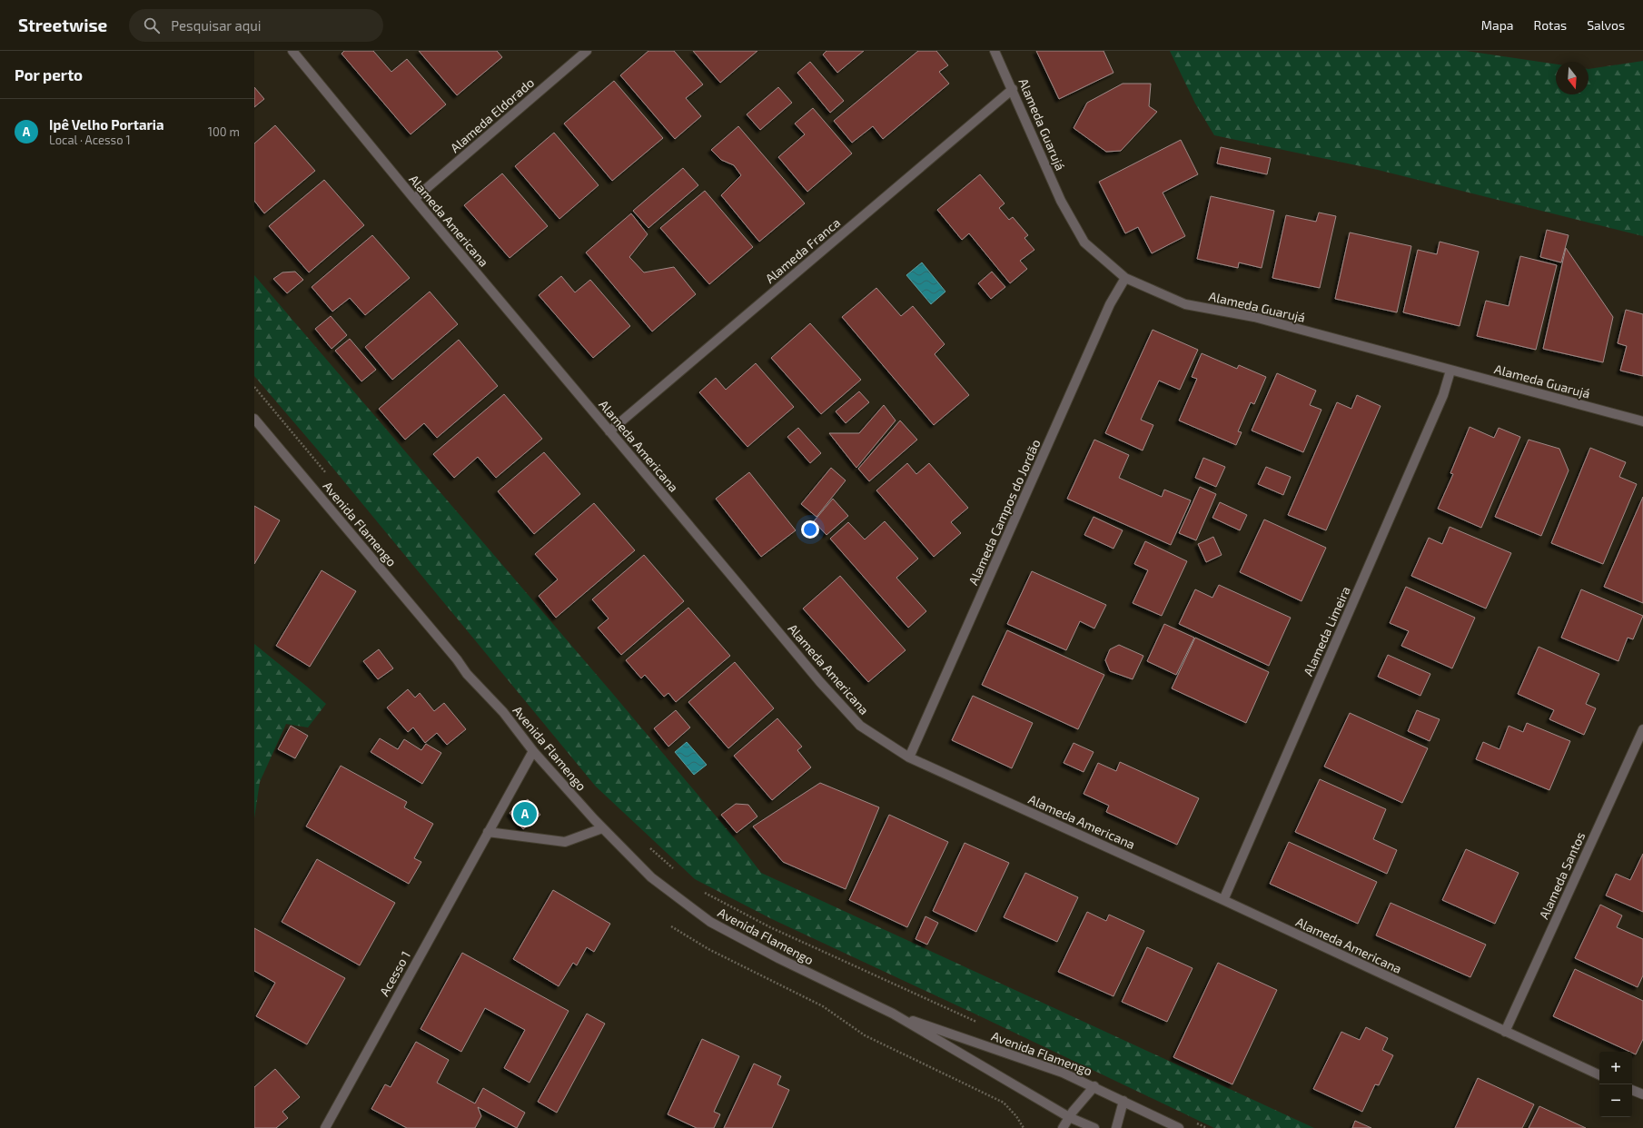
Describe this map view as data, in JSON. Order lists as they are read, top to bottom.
{
  "streets": {
    "street": [
      "Alameda Eldorado",
      "Alameda Guarujá",
      "Alameda Americana",
      "Alameda Franca",
      "Alameda Campos do Jordão",
      "Avenida Flamengo",
      "Alameda Limeira",
      "Alameda Santos",
      "Acesso 1"
    ]
  },
  "crossings": [
    ["Alameda Eldorado", "Alameda Americana"],
    ["Alameda Guarujá", "Alameda Franca"],
    ["Alameda Guarujá", "Alameda Campos do Jordão"],
    ["Alameda Guarujá", "Alameda Limeira"],
    ["Alameda Americana", "Alameda Franca"],
    ["Alameda Americana", "Alameda Campos do Jordão"],
    ["Alameda Americana", "Alameda Limeira"],
    ["Alameda Americana", "Alameda Santos"],
    ["Avenida Flamengo", "Acesso 1"]
  ],
  "north": "bottom",
  "page": {
    "header": "Streetwise",
    "search": "Pesquisar aqui",
    "nav": ["Mapa", "Rotas", "Salvos"],
    "heading": "Por perto",
    "list": [
      {
        "mark": "A",
        "name": "Ipê Velho Portaria",
        "note": "Local · Acesso 1",
        "value": "100 m"
      }
    ],
    "pins": "A",
    "map_buttons": ["+", "−"]
  }
}
